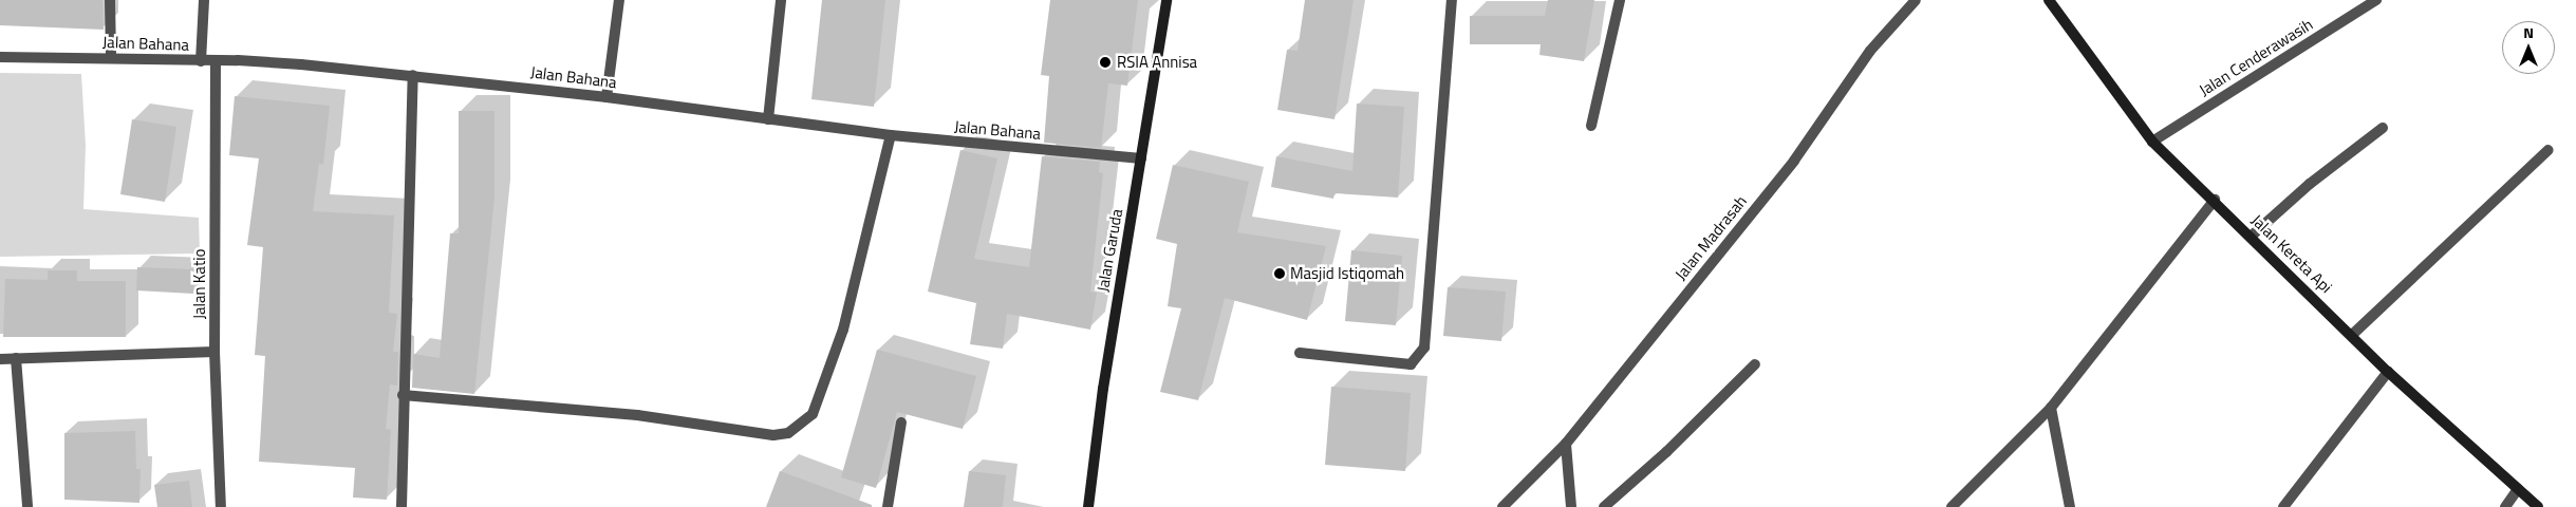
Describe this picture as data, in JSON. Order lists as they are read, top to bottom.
{
  "streets": {
    "street": [
      "Jalan Bahana",
      "Jalan Cenderawasih",
      "Jalan Madrasah",
      "Jalan Garuda",
      "Jalan Kereta Api",
      "Jalan Katio"
    ]
  },
  "crossings": [
    ["Jalan Bahana", "Jalan Garuda"],
    ["Jalan Bahana", "Jalan Katio"],
    ["Jalan Cenderawasih", "Jalan Kereta Api"]
  ],
  "places": ["RSIA Annisa", "Masjid Istiqomah"],
  "north": "top"
}
